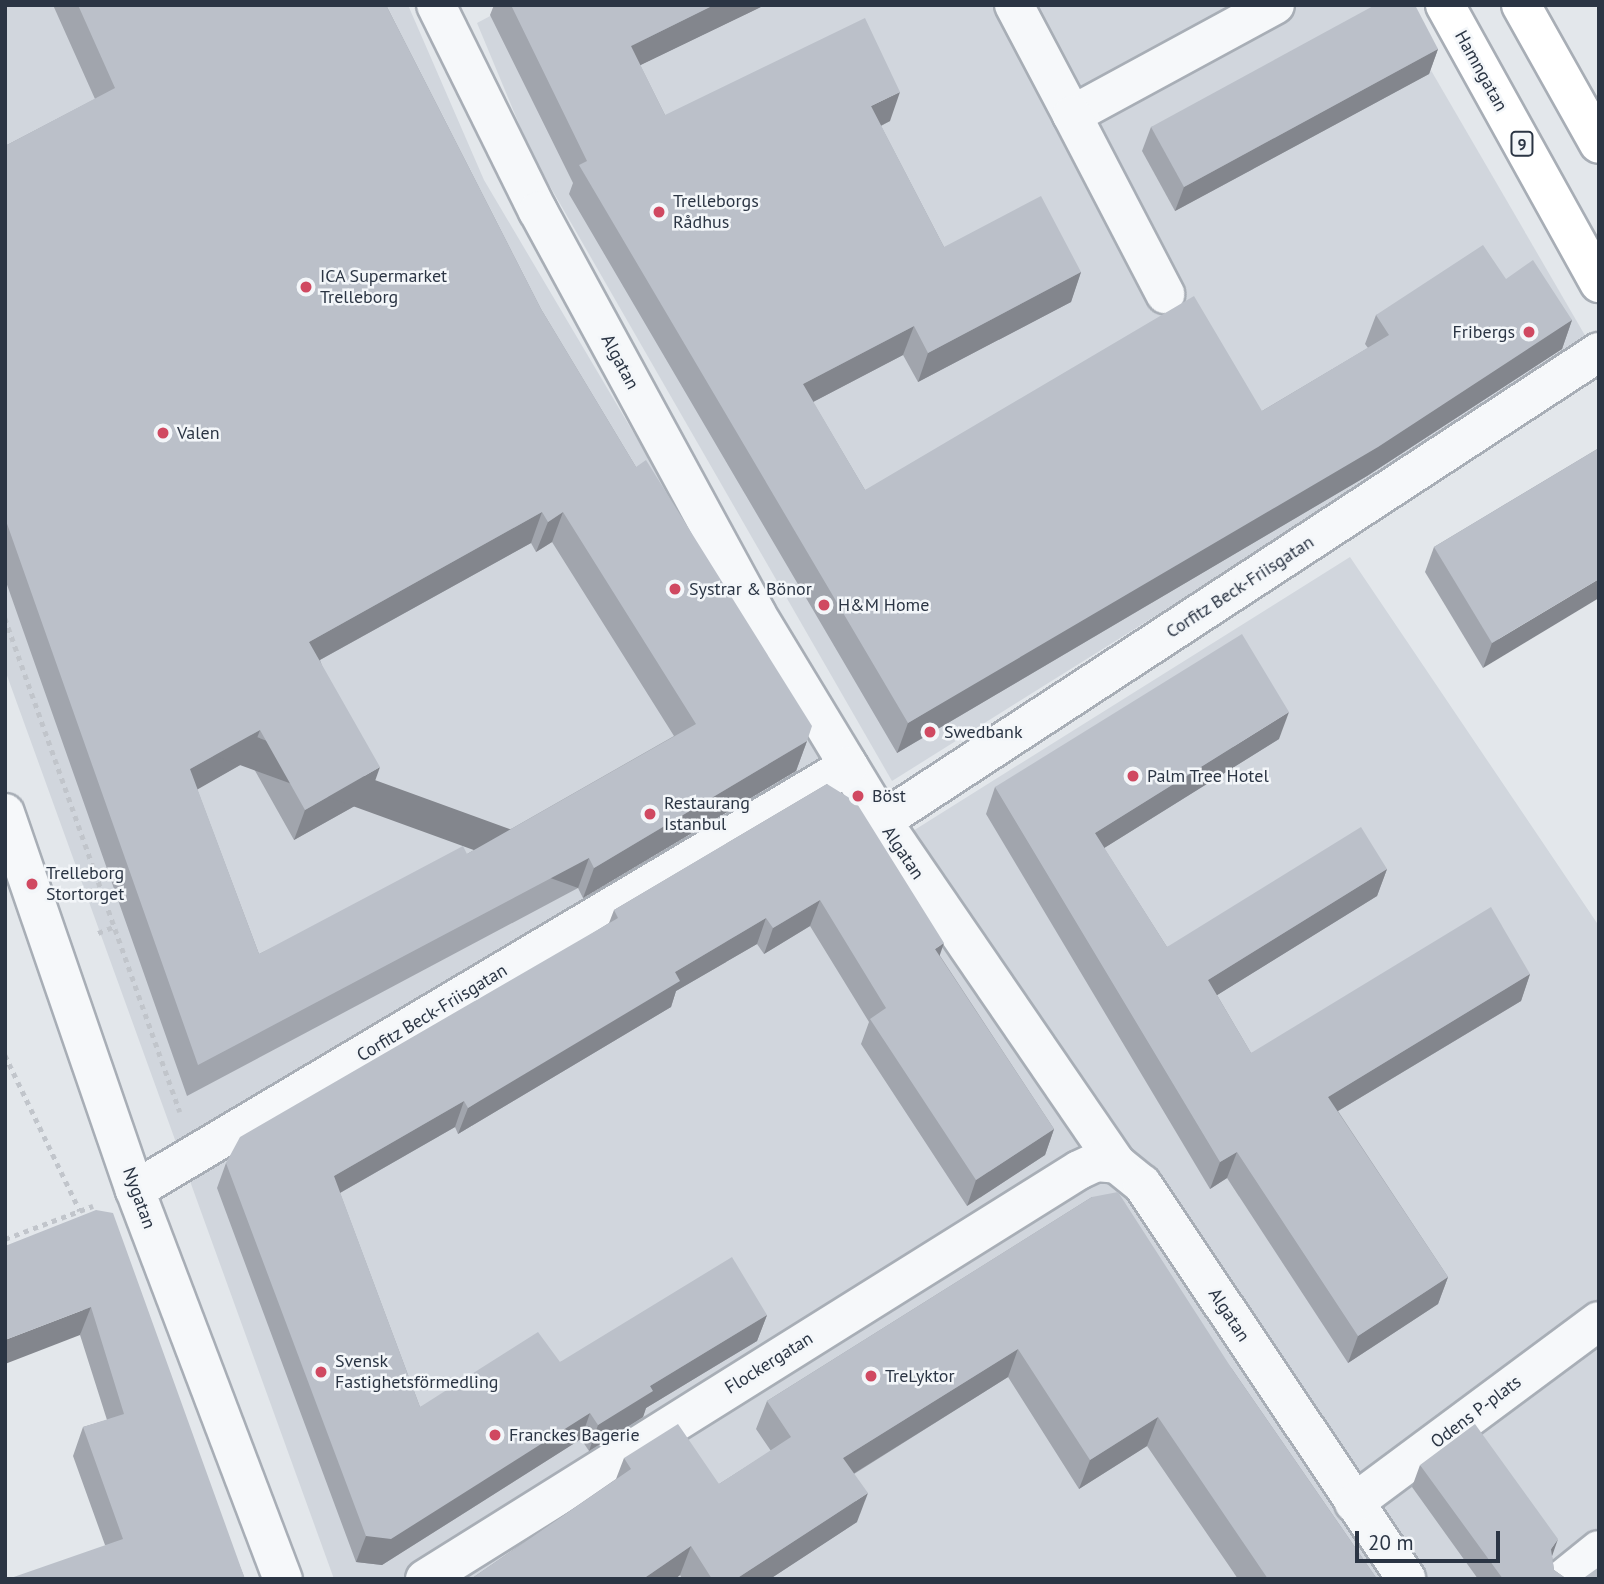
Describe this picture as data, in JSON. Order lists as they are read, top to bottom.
{
  "streets": {
    "main road": ["Hamngatan", "9"],
    "street": [
      "Algatan",
      "Corfitz Beck-Friisgatan",
      "Nygatan",
      "Flockergatan",
      "Odens P-plats"
    ]
  },
  "crossings": [
    ["Algatan", "Corfitz Beck-Friisgatan"],
    ["Algatan", "Flockergatan"],
    ["Algatan", "Odens P-plats"],
    ["Corfitz Beck-Friisgatan", "Nygatan"]
  ],
  "places": [
    "Trelleborgs Rådhus",
    "ICA Supermarket Trelleborg",
    "Fribergs",
    "Valen",
    "Systrar & Bönor",
    "H&M Home",
    "Swedbank",
    "Palm Tree Hotel",
    "Böst",
    "Restaurang Istanbul",
    "Trelleborg Stortorget",
    "Svensk Fastighetsförmedling",
    "TreLyktor",
    "Franckes Bagerie"
  ],
  "scale_bar": "20 m"
}
